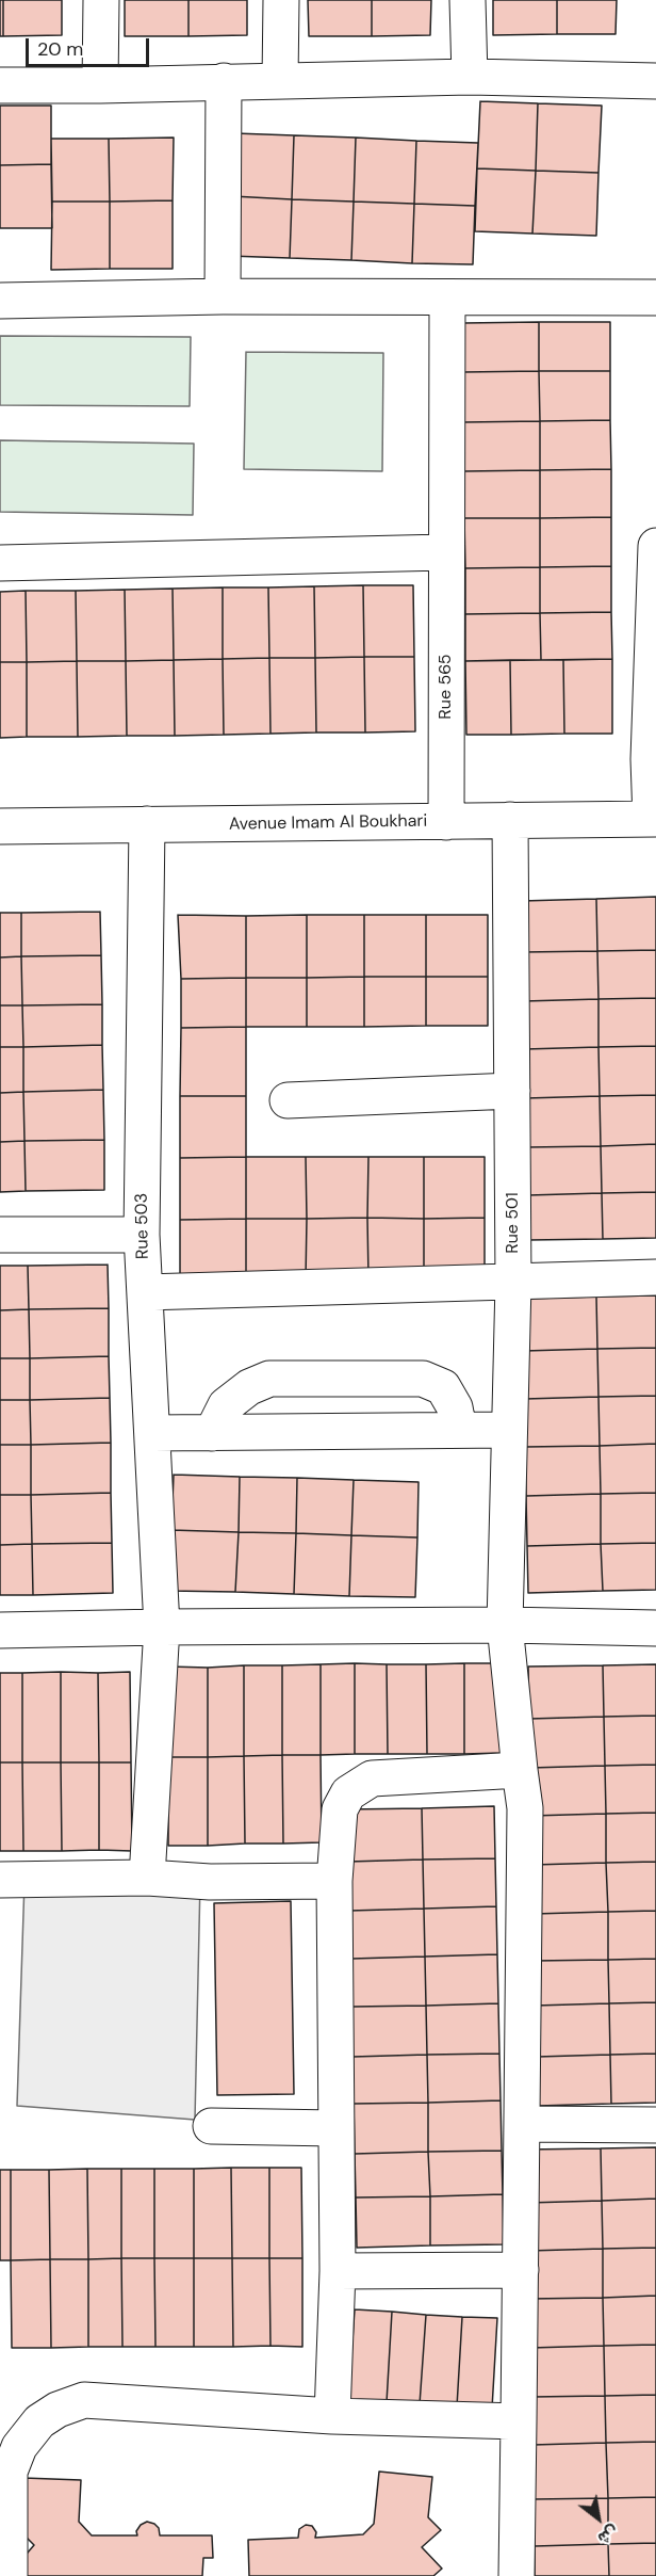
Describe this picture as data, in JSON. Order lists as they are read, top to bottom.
{
  "streets": {
    "street": [
      "Rue 565",
      "Avenue Imam Al Boukhari",
      "Rue 501",
      "Rue 503"
    ]
  },
  "crossings": [
    ["Rue 565", "Avenue Imam Al Boukhari"],
    ["Avenue Imam Al Boukhari", "Rue 501"],
    ["Avenue Imam Al Boukhari", "Rue 503"]
  ],
  "scale_bar": "20 m",
  "north": "bottom right"
}
